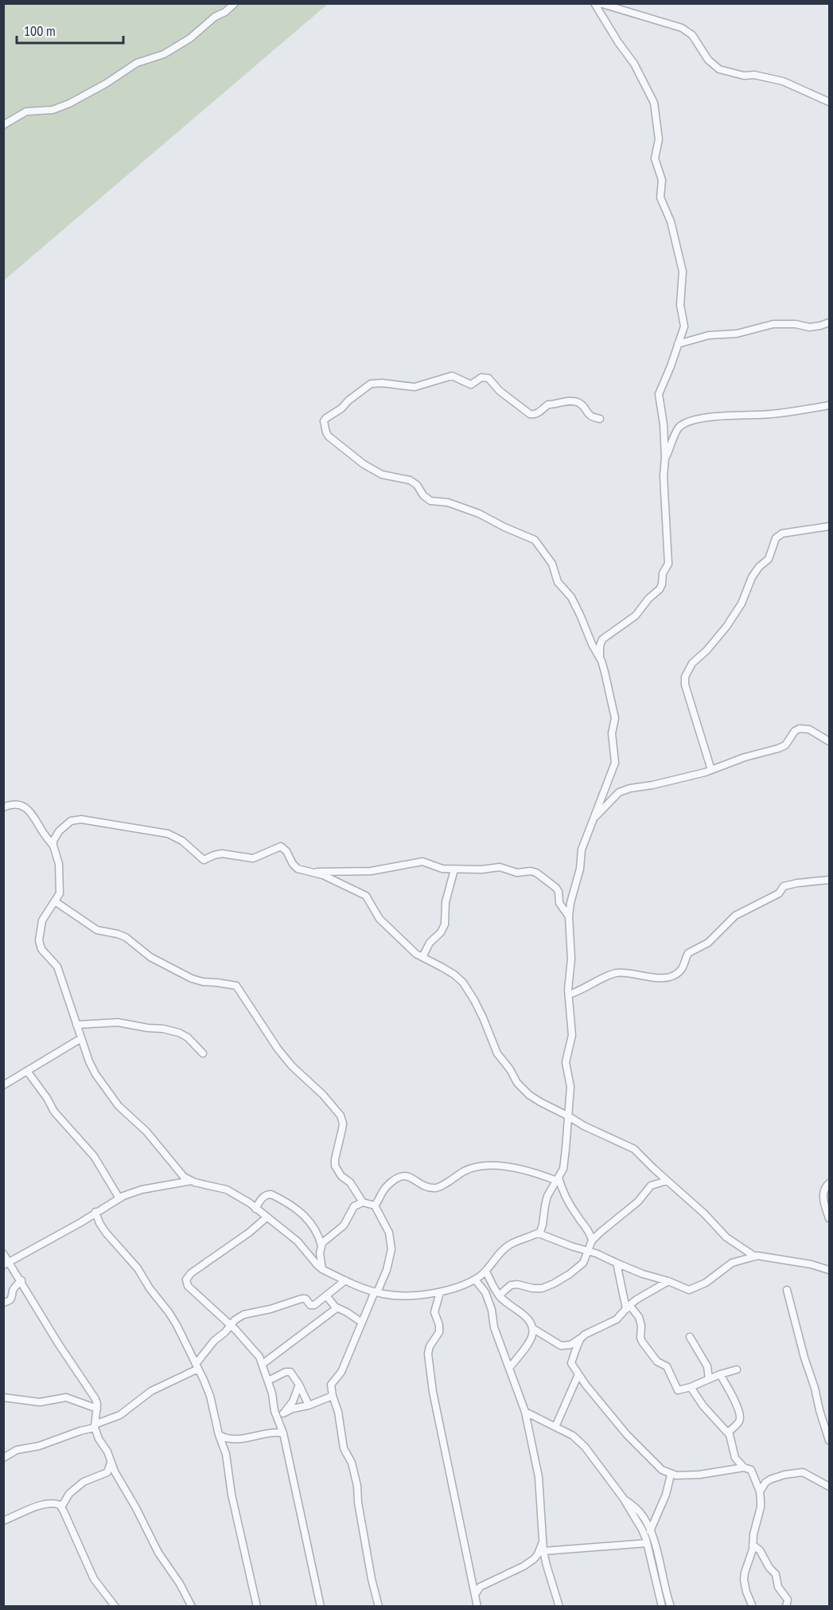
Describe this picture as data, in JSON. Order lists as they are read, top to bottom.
{
  "scale_bar": "100 m"
}
